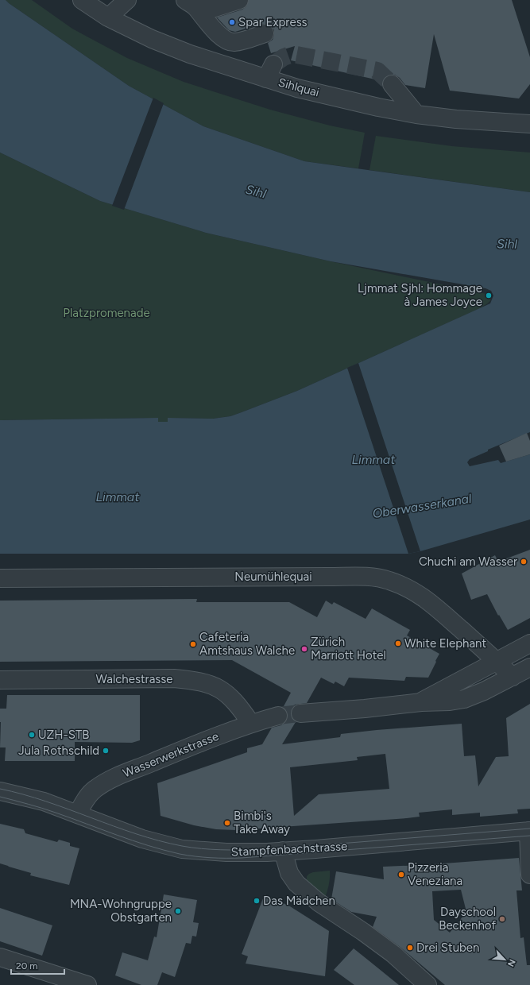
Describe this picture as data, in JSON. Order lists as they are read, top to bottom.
{
  "streets": {
    "street": [
      "Sihlquai",
      "Neumühlequai",
      "Walchestrasse",
      "Wasserwerkstrasse",
      "Stampfenbachstrasse"
    ]
  },
  "crossings": [
    ["Walchestrasse", "Wasserwerkstrasse"],
    ["Wasserwerkstrasse", "Stampfenbachstrasse"]
  ],
  "water": ["Sihl", "Limmat", "Oberwasserkanal"],
  "parks": ["Platzpromenade"],
  "places": [
    "Spar Express",
    "Ljmmat Sjhl: Hommage à James Joyce",
    "Chuchi am Wasser",
    "White Elephant",
    "Cafeteria Amtshaus Walche",
    "Zürich Marriott Hotel",
    "UZH-STB",
    "Jula Rothschild",
    "Bimbi's Take Away",
    "Pizzeria Veneziana",
    "Das Mädchen",
    "MNA-Wohngruppe Obstgarten",
    "Dayschool Beckenhof",
    "Drei Stuben"
  ],
  "scale_bar": "20 m",
  "north": "bottom right"
}
